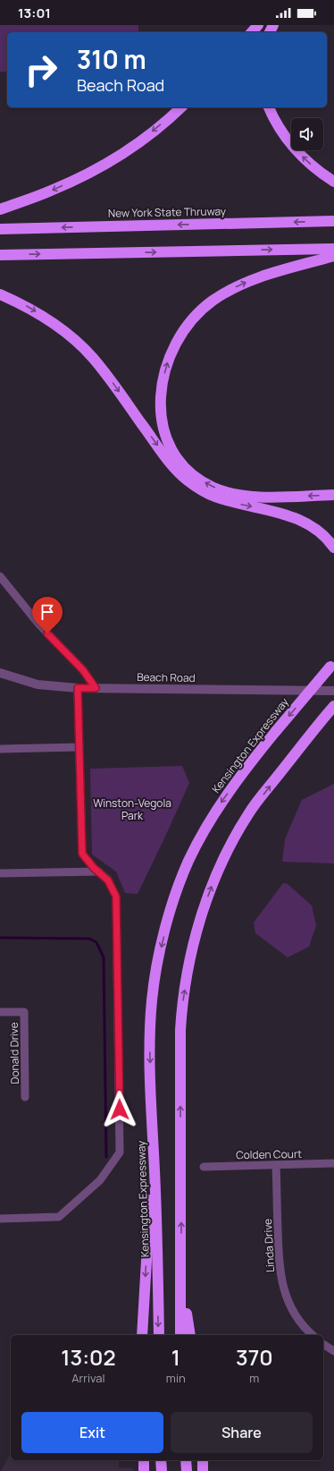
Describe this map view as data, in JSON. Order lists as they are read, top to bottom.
{
  "streets": {
    "highway": ["New York State Thruway", "Kensington Expressway"],
    "street": [
      "Beach Road",
      "Donald Drive",
      "Colden Court",
      "Linda Drive"
    ]
  },
  "crossings": [
    ["Colden Court", "Linda Drive"]
  ],
  "parks": ["Winston-Vegola Park"],
  "page": {
    "status": "13:01",
    "turn": ["310 m", "Beach Road"],
    "eta": [
      "13:02",
      "Arrival",
      "1",
      "min",
      "370",
      "m"
    ],
    "buttons": ["Exit", "Share"]
  }
}
